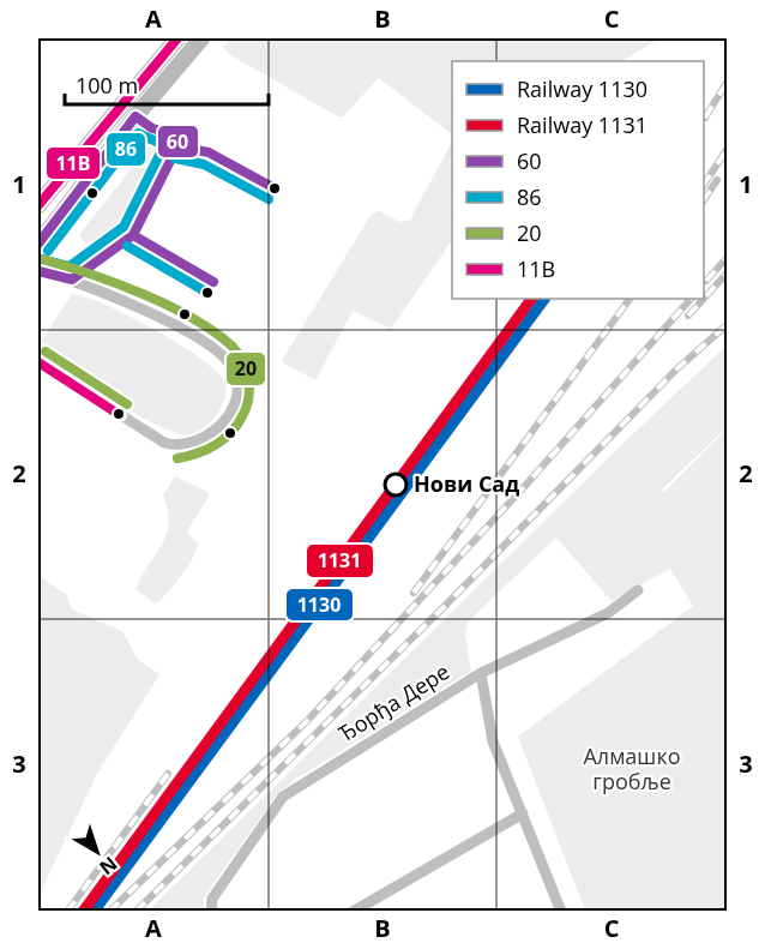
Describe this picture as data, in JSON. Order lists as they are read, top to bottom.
{
  "streets": {
    "street": ["Ђорђа Дере"]
  },
  "parks": ["Алмашко гробље"],
  "places": ["Нови Сад"],
  "lines": [
    "transit line 11B",
    "transit line 60",
    "transit line 86",
    "transit line 20",
    "rail line 1130",
    "rail line 1131"
  ],
  "legend": [
    "Railway 1130",
    "Railway 1131",
    "60",
    "86",
    "20",
    "11B"
  ],
  "scale_bar": "100 m",
  "north": "bottom right",
  "grid": {
    "columns": ["A", "B", "C"],
    "rows": ["1", "2", "3"]
  }
}
